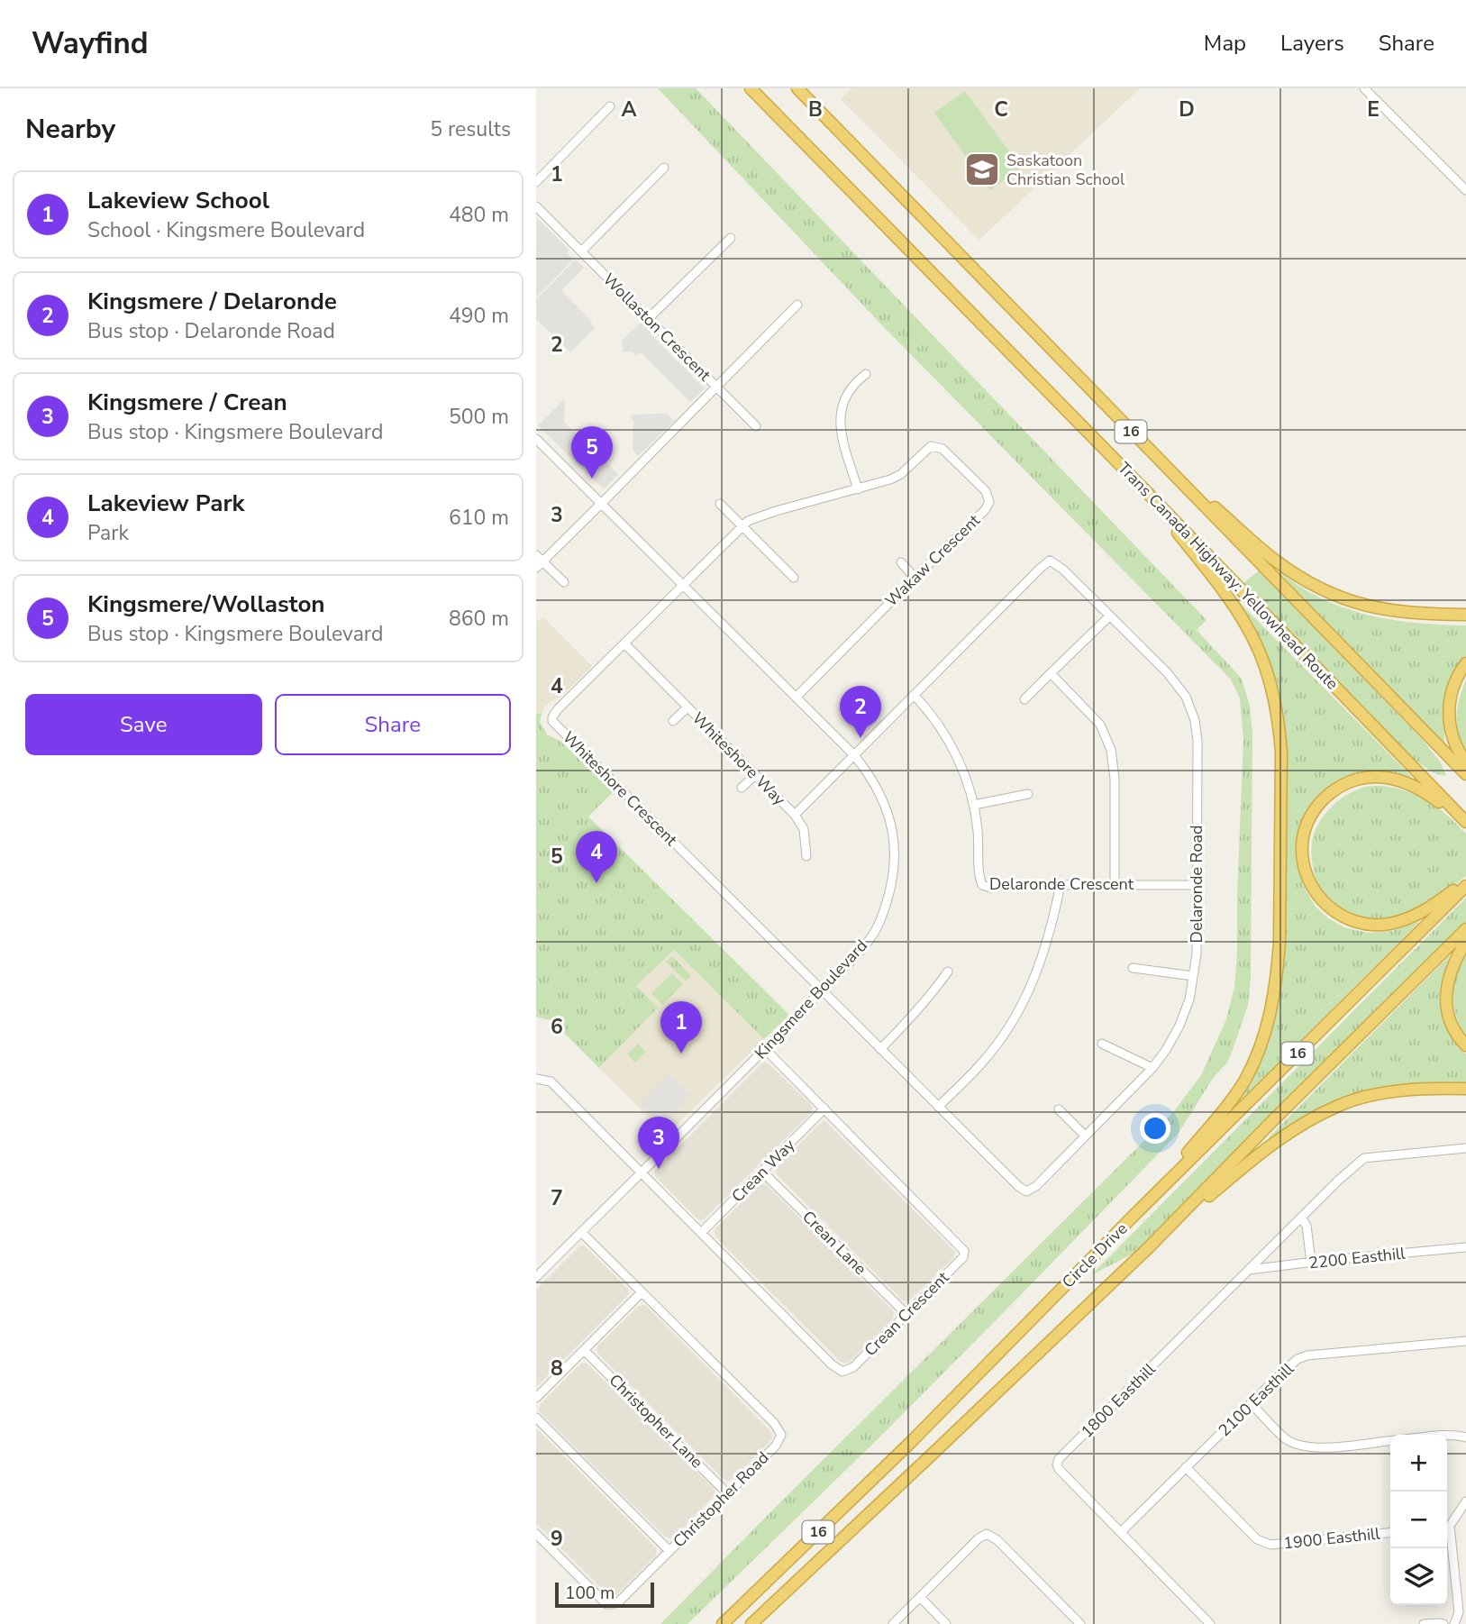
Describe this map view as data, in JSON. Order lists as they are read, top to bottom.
{
  "streets": {
    "highway": ["16", "Trans Canada Highway: Yellowhead Route", "Circle Drive"],
    "street": [
      "Wollaston Crescent",
      "Wakaw Crescent",
      "Whiteshore Way",
      "Whiteshore Crescent",
      "Delaronde Crescent",
      "Delaronde Road",
      "Kingsmere Boulevard",
      "Crean Way",
      "Crean Lane",
      "2200 Easthill",
      "Crean Crescent",
      "2100 Easthill",
      "1800 Easthill",
      "Christopher Lane",
      "Christopher Road",
      "1900 Easthill"
    ]
  },
  "crossings": [
    ["Wollaston Crescent", "Kingsmere Boulevard"],
    ["Wakaw Crescent", "Whiteshore Crescent"],
    ["Wakaw Crescent", "Kingsmere Boulevard"],
    ["Whiteshore Way", "Whiteshore Crescent"],
    ["Whiteshore Way", "Delaronde Road"],
    ["Whiteshore Way", "Kingsmere Boulevard"],
    ["Whiteshore Crescent", "Delaronde Road"],
    ["Whiteshore Crescent", "Kingsmere Boulevard"],
    ["Delaronde Crescent", "Delaronde Road"],
    ["Delaronde Road", "Kingsmere Boulevard"],
    ["Kingsmere Boulevard", "Crean Crescent"],
    ["Kingsmere Boulevard", "Christopher Road"],
    ["Crean Way", "Crean Lane"],
    ["Crean Way", "Crean Crescent"],
    ["Crean Lane", "Crean Crescent"],
    ["2200 Easthill", "1800 Easthill"],
    ["2100 Easthill", "1800 Easthill"],
    ["2100 Easthill", "1900 Easthill"],
    ["Christopher Lane", "Christopher Road"]
  ],
  "places": {
    "school or university": ["Saskatoon Christian School"]
  },
  "scale_bar": "100 m",
  "page": {
    "header": "Wayfind",
    "nav": ["Map", "Layers", "Share"],
    "heading": ["Nearby", "5 results"],
    "list": [
      {
        "mark": "1",
        "name": "Lakeview School",
        "note": "School · Kingsmere Boulevard",
        "value": "480 m"
      },
      {
        "mark": "2",
        "name": "Kingsmere / Delaronde",
        "note": "Bus stop · Delaronde Road",
        "value": "490 m"
      },
      {
        "mark": "3",
        "name": "Kingsmere / Crean",
        "note": "Bus stop · Kingsmere Boulevard",
        "value": "500 m"
      },
      {
        "mark": "4",
        "name": "Lakeview Park",
        "note": "Park",
        "value": "610 m"
      },
      {
        "mark": "5",
        "name": "Kingsmere/Wollaston",
        "note": "Bus stop · Kingsmere Boulevard",
        "value": "860 m"
      }
    ],
    "pins": [
      "5",
      "2",
      "4",
      "1",
      "3"
    ],
    "buttons": ["Save", "Share"],
    "map_buttons": ["+", "−"],
    "scale": "100 m"
  },
  "grid": {
    "columns": [
      "A",
      "B",
      "C",
      "D",
      "E"
    ],
    "rows": [
      "1",
      "2",
      "3",
      "4",
      "5",
      "6",
      "7",
      "8",
      "9"
    ]
  }
}
